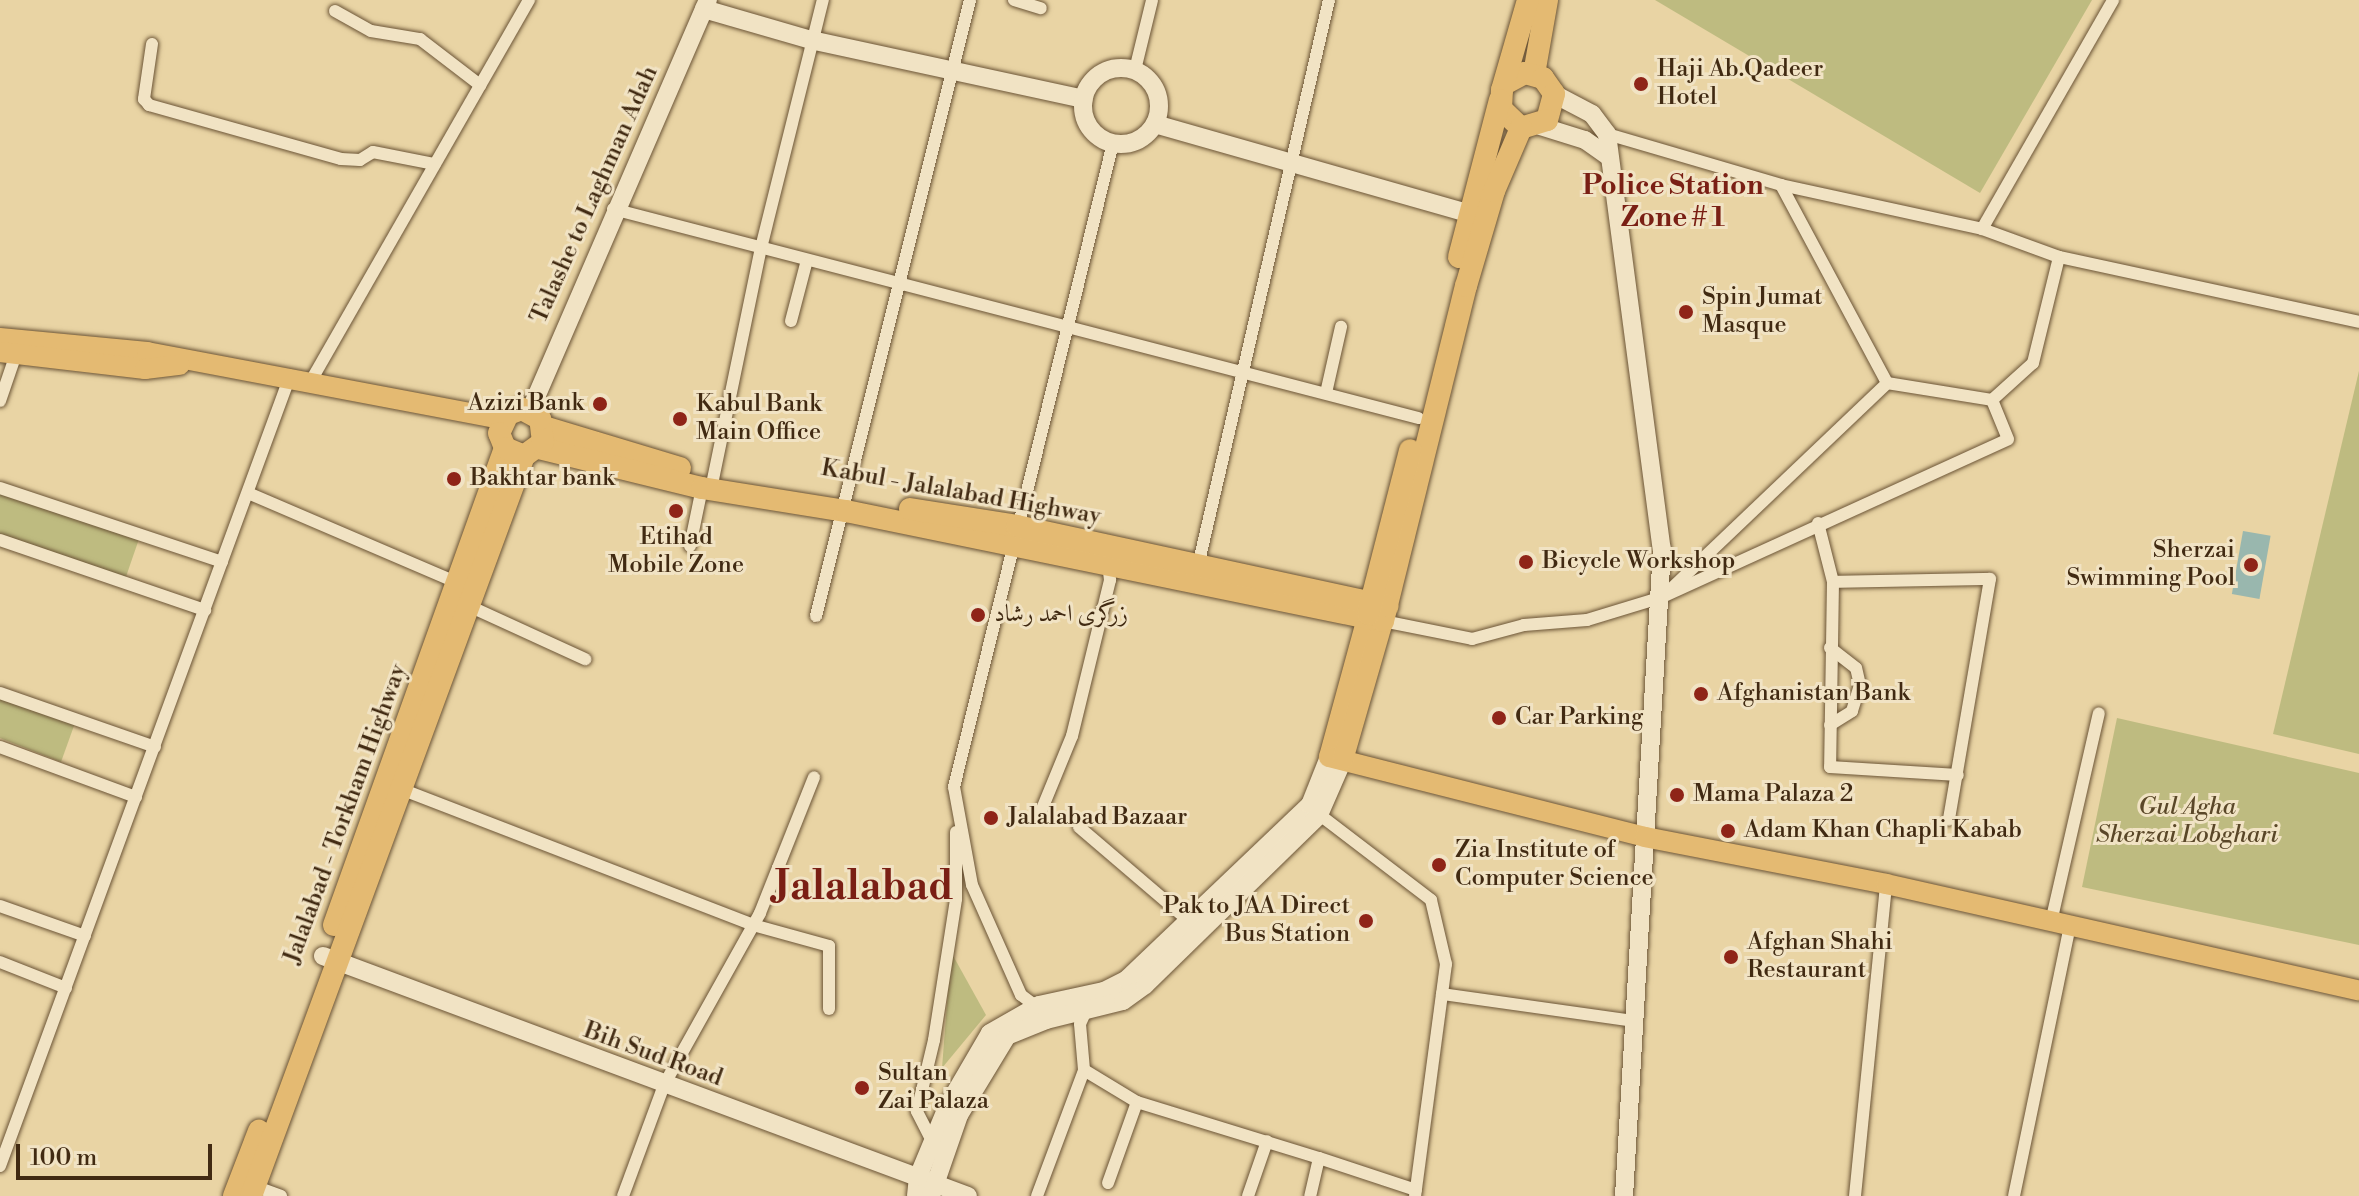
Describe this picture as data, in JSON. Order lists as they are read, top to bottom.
{
  "streets": {
    "highway": ["Kabul - Jalalabad Highway", "Jalalabad - Torkham Highway"],
    "main road": ["Talashe to Laghman Adah", "Bih Sud Road"]
  },
  "crossings": [
    ["Talashe to Laghman Adah", "Kabul - Jalalabad Highway"],
    ["Talashe to Laghman Adah", "Jalalabad - Torkham Highway"],
    ["Kabul - Jalalabad Highway", "Jalalabad - Torkham Highway"],
    ["Jalalabad - Torkham Highway", "Bih Sud Road"]
  ],
  "districts": ["Police Station Zone # 1", "Jalalabad"],
  "parks": ["Gul Agha Sherzai Lobghari"],
  "places": [
    "Haji Ab.Qadeer Hotel",
    "Spin Jumat Masque",
    "Azizi Bank",
    "Kabul Bank Main Office",
    "Bakhtar bank",
    "Etihad Mobile Zone",
    "Bicycle Workshop",
    "Sherzai Swimming Pool",
    "زرگری احمد رشاد",
    "Afghanistan Bank",
    "Car Parking",
    "Mama Palaza 2",
    "Jalalabad Bazaar",
    "Adam Khan Chapli Kabab",
    "Zia Institute of Computer Science",
    "Pak to JAA Direct Bus Station",
    "Afghan Shahi Restaurant",
    "Sultan Zai Palaza"
  ],
  "scale_bar": "100 m"
}
